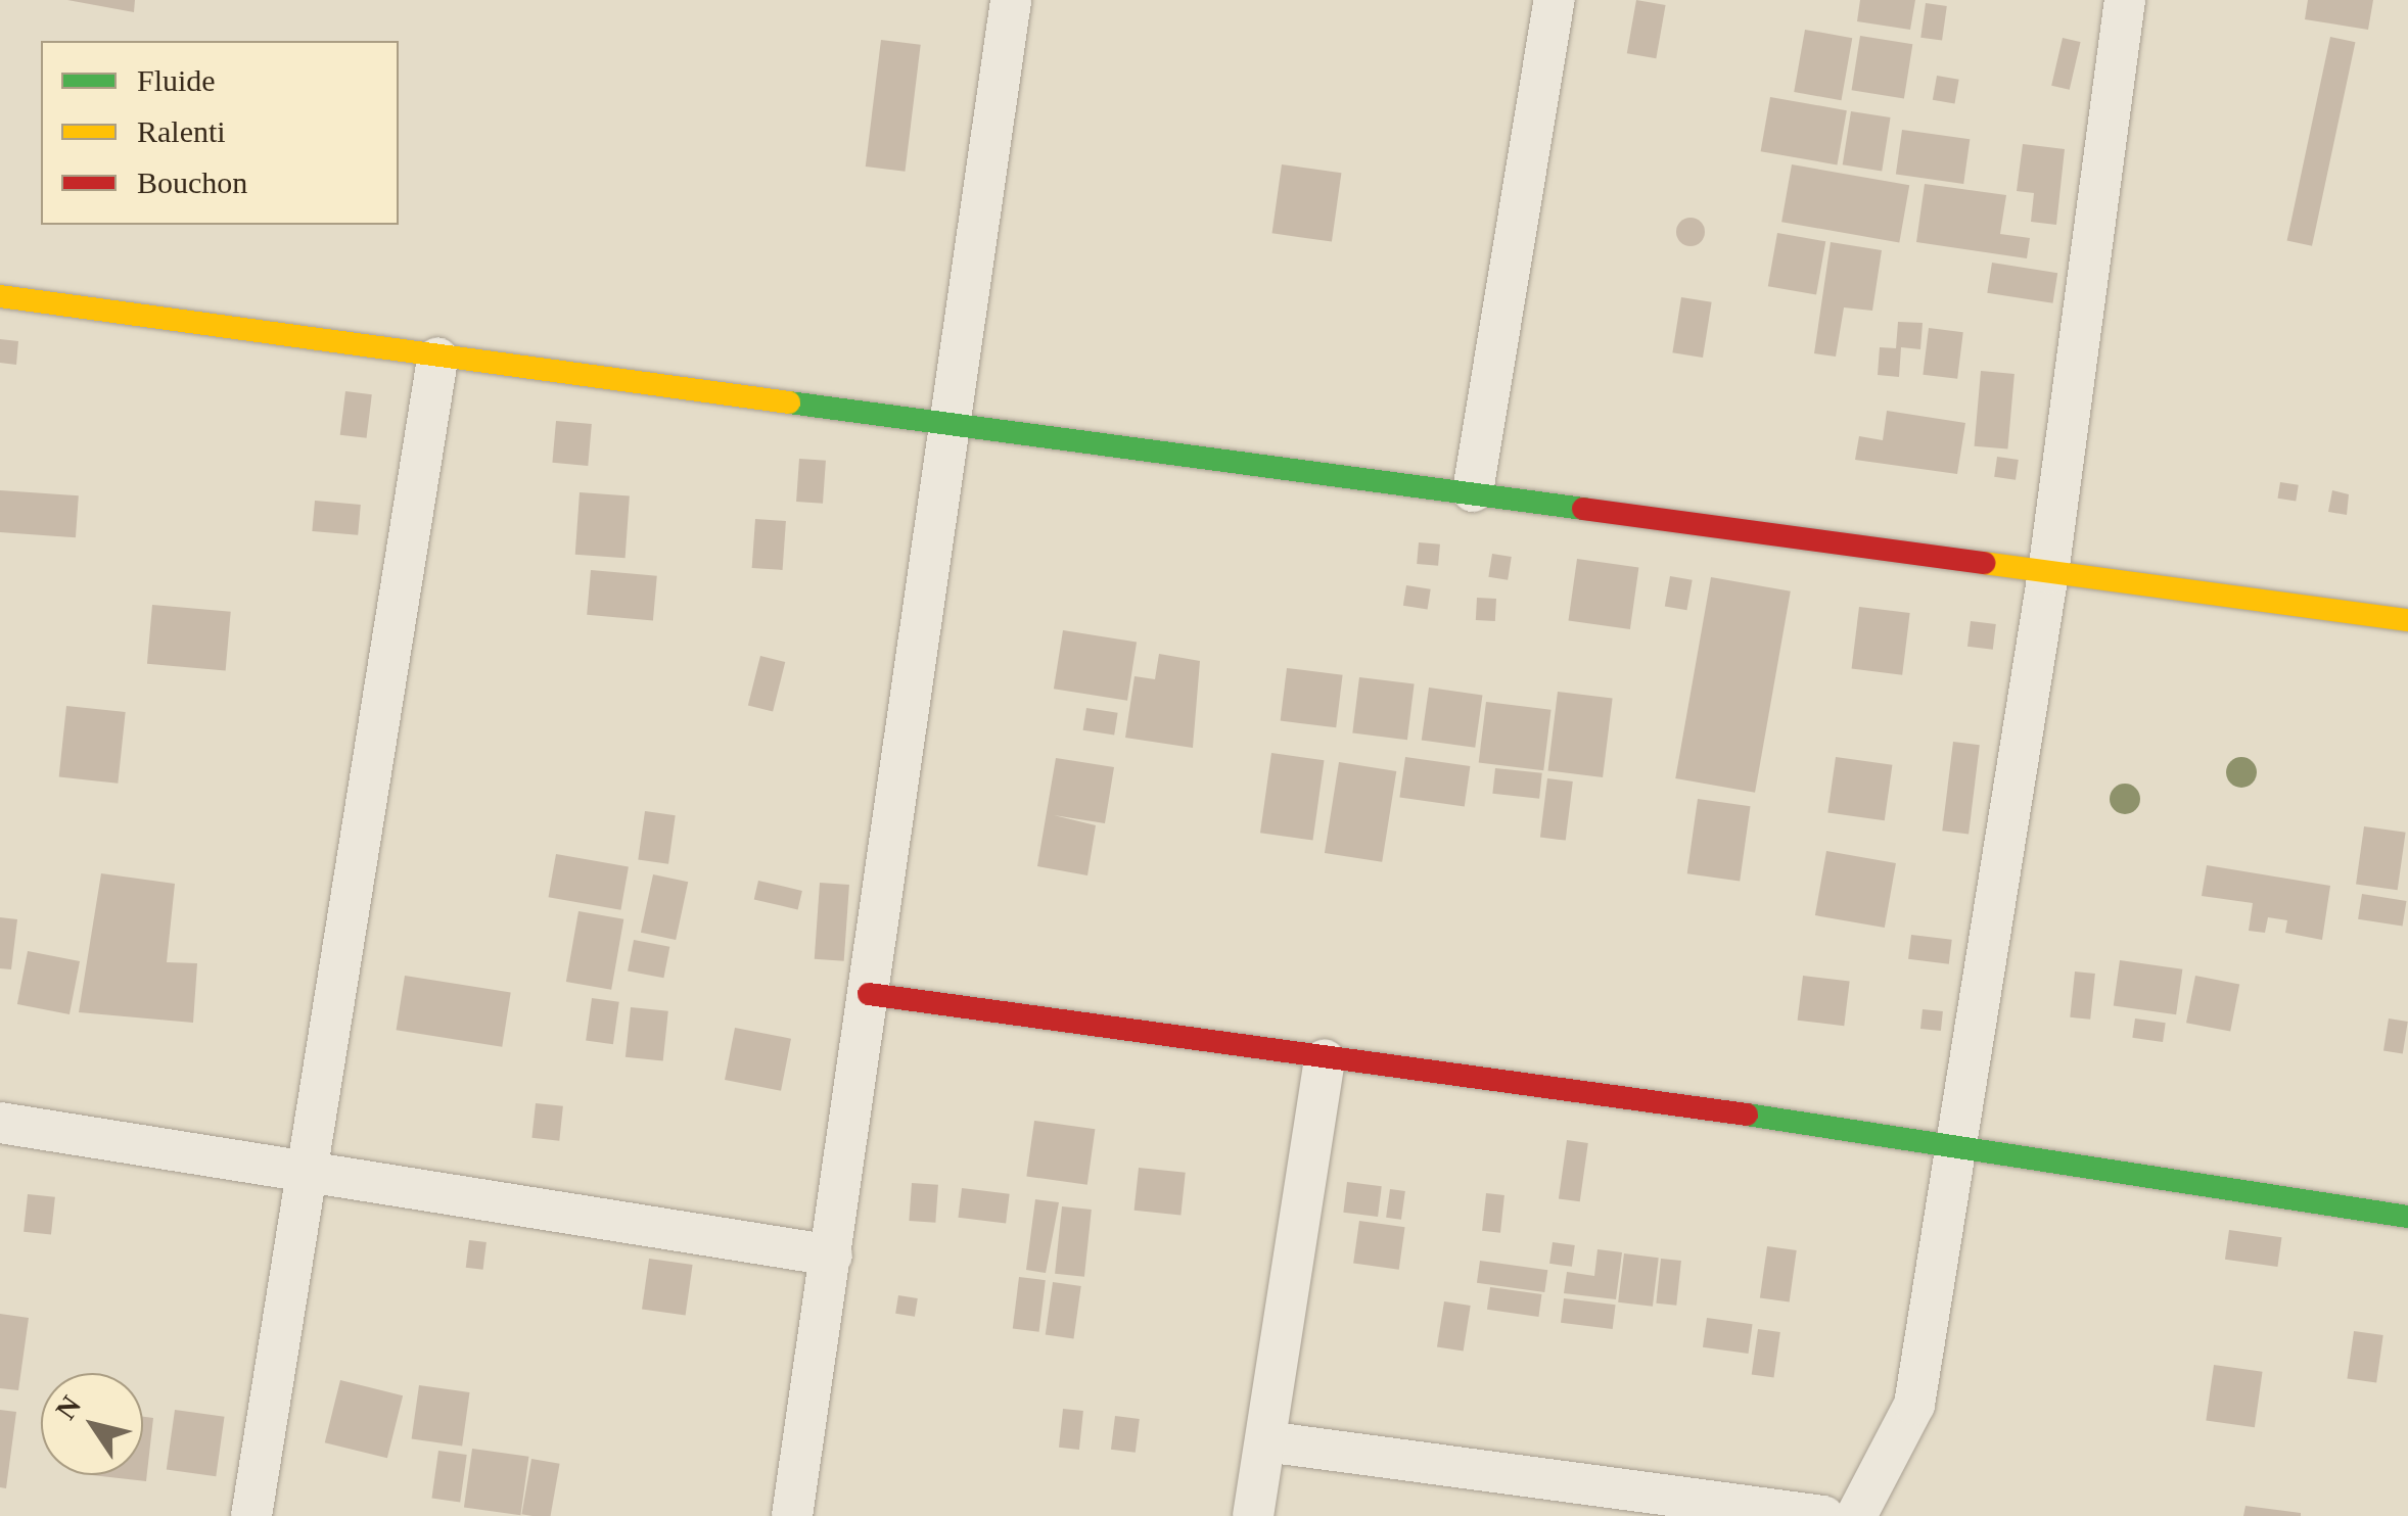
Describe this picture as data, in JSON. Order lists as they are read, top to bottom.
{
  "legend": ["Fluide", "Ralenti", "Bouchon"],
  "north": "top left"
}
